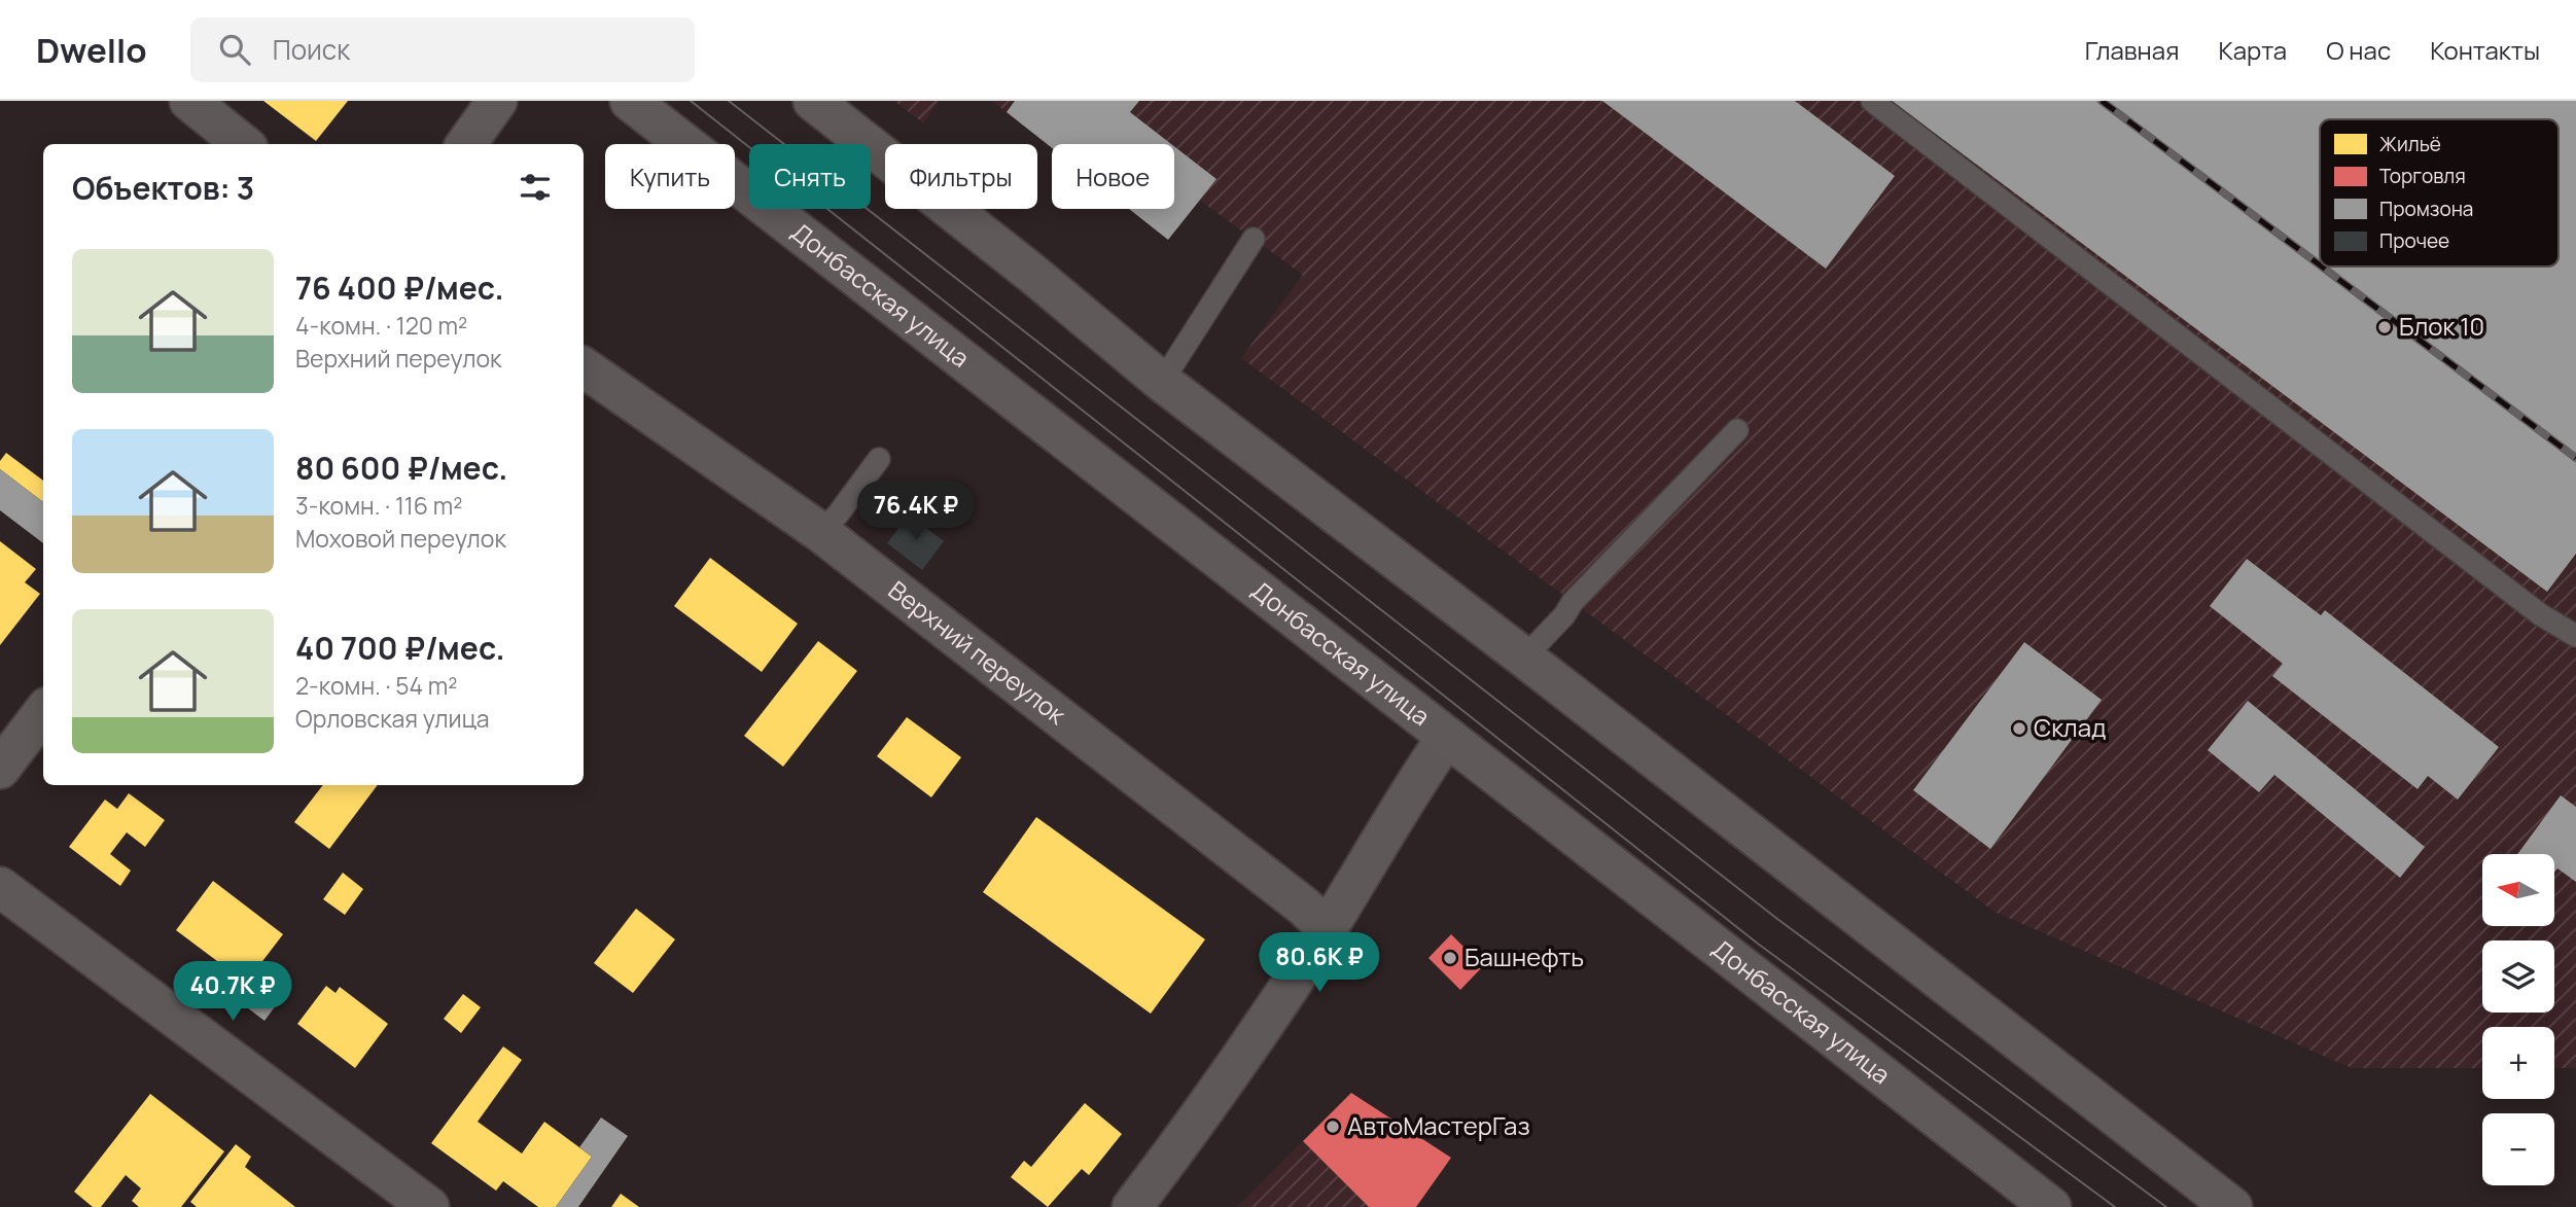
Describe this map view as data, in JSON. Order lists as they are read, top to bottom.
{
  "streets": {
    "main road": ["Донбасская улица"],
    "street": ["Верхний переулок"]
  },
  "places": [
    "Блок 10",
    "Склад",
    "Башнефть",
    "АвтоМастерГаз"
  ],
  "legend": [
    "Жильё",
    "Торговля",
    "Промзона",
    "Прочее"
  ],
  "north": "left",
  "page": {
    "header": "Dwello",
    "search": "Поиск",
    "nav": [
      "Главная",
      "Карта",
      "О нас",
      "Контакты"
    ],
    "chip": [
      "Купить",
      "Снять",
      "Фильтры",
      "Новое"
    ],
    "heading": "Объектов: 3",
    "list": [
      {
        "name": "76 400 ₽/мес.",
        "note": "4-комн. · 120 m² · Верхний переулок"
      },
      {
        "name": "80 600 ₽/мес.",
        "note": "3-комн. · 116 m² · Моховой переулок"
      },
      {
        "name": "40 700 ₽/мес.",
        "note": "2-комн. · 54 m² · Орловская улица"
      }
    ],
    "price": ["76.4K ₽", "80.6K ₽", "40.7K ₽"],
    "map_buttons": ["+", "−"]
  }
}
